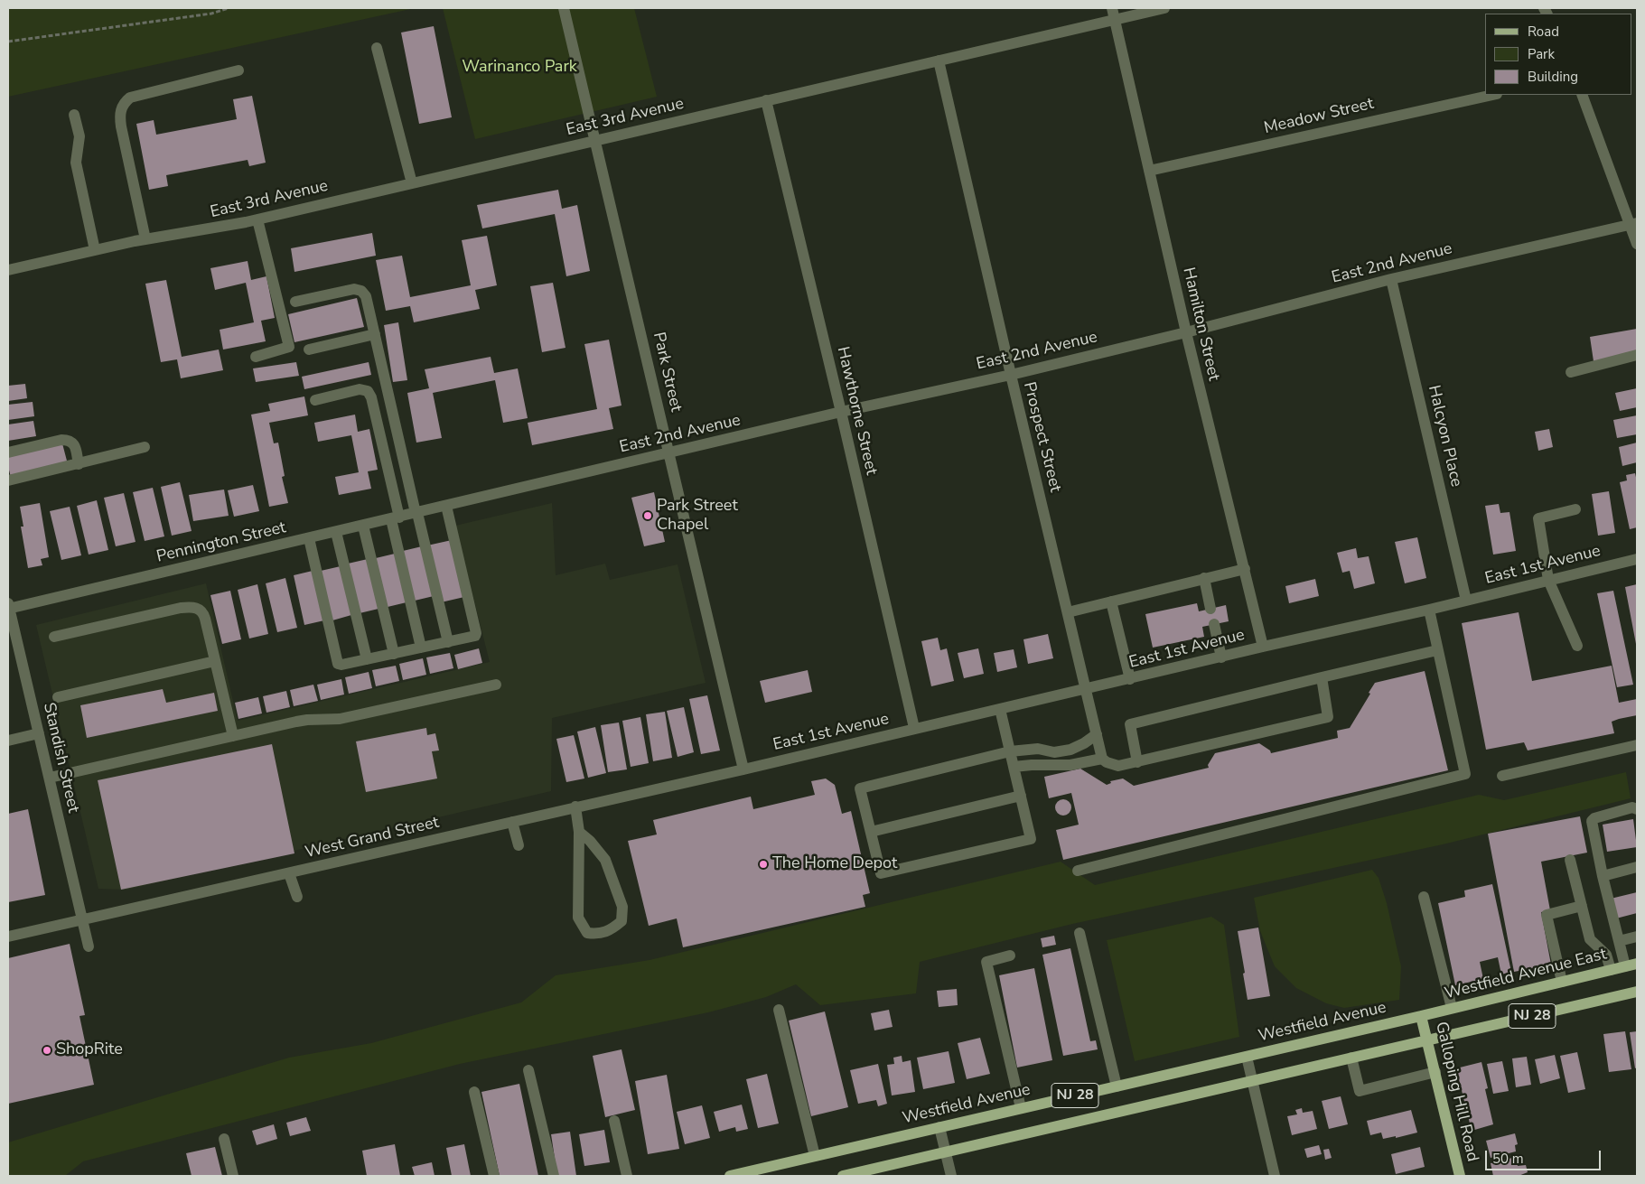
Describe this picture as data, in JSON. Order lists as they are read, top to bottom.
{
  "streets": {
    "main road": [
      "Westfield Avenue East",
      "NJ 28",
      "Westfield Avenue",
      "Galloping Hill Road"
    ],
    "street": [
      "Meadow Street",
      "East 3rd Avenue",
      "East 2nd Avenue",
      "Hamilton Street",
      "Park Street",
      "Hawthorne Street",
      "Halcyon Place",
      "Prospect Street",
      "Pennington Street",
      "East 1st Avenue",
      "Standish Street",
      "West Grand Street"
    ]
  },
  "crossings": [
    ["Meadow Street", "Hamilton Street"],
    ["East 3rd Avenue", "Hamilton Street"],
    ["East 3rd Avenue", "Park Street"],
    ["East 3rd Avenue", "Hawthorne Street"],
    ["East 3rd Avenue", "Prospect Street"],
    ["East 2nd Avenue", "Hamilton Street"],
    ["East 2nd Avenue", "Park Street"],
    ["East 2nd Avenue", "Hawthorne Street"],
    ["East 2nd Avenue", "Halcyon Place"],
    ["East 2nd Avenue", "Prospect Street"],
    ["East 2nd Avenue", "Pennington Street"],
    ["Hamilton Street", "East 1st Avenue"],
    ["Park Street", "East 1st Avenue"],
    ["Park Street", "West Grand Street"],
    ["Hawthorne Street", "East 1st Avenue"],
    ["Halcyon Place", "East 1st Avenue"],
    ["Prospect Street", "East 1st Avenue"],
    ["Pennington Street", "Standish Street"],
    ["East 1st Avenue", "West Grand Street"],
    ["Standish Street", "West Grand Street"],
    ["Westfield Avenue East", "Westfield Avenue"],
    ["Westfield Avenue East", "Galloping Hill Road"],
    ["NJ 28", "Galloping Hill Road"],
    ["Westfield Avenue", "Galloping Hill Road"]
  ],
  "parks": ["Warinanco Park"],
  "places": ["Park Street Chapel", "The Home Depot", "ShopRite"],
  "legend": ["Road", "Park", "Building"],
  "scale_bar": "50 m"
}
